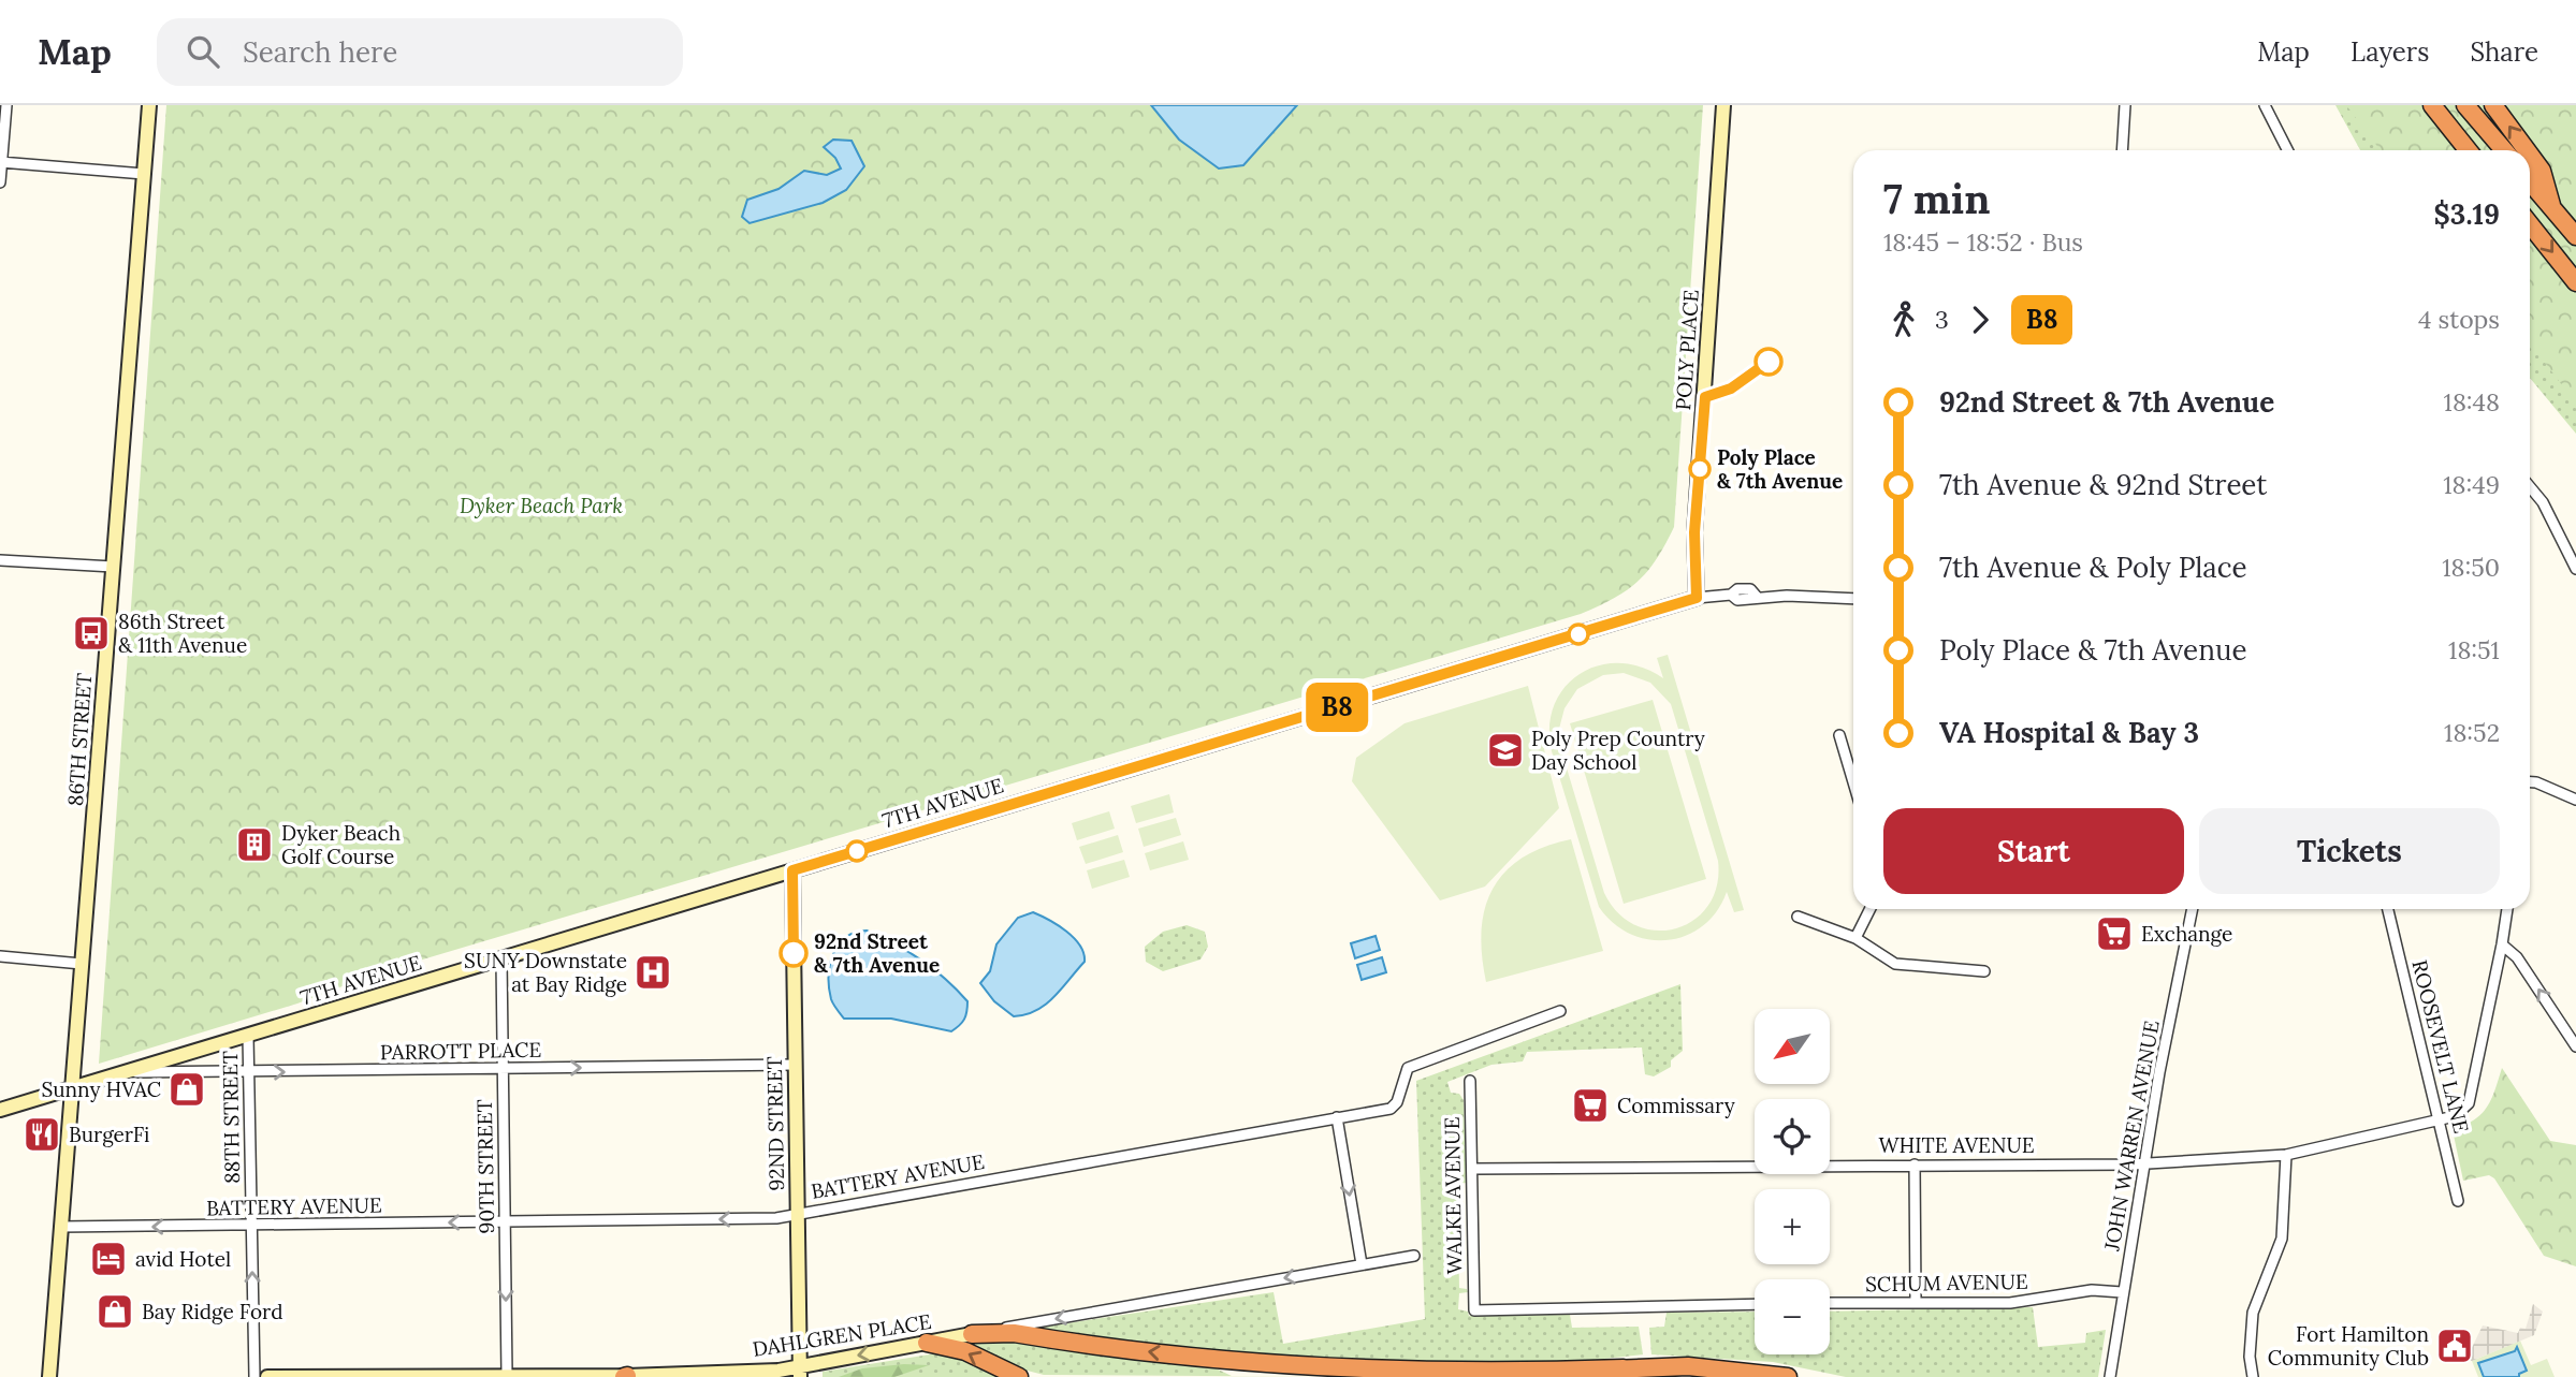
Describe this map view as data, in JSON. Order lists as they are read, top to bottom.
{
  "streets": {
    "main road": [
      "POLY PLACE",
      "86TH STREET",
      "7TH AVENUE",
      "92ND STREET",
      "DAHLGREN PLACE"
    ],
    "street": [
      "ROOSEVELT LANE",
      "PARROTT PLACE",
      "88TH STREET",
      "JOHN WARREN AVENUE",
      "WHITE AVENUE",
      "90TH STREET",
      "BATTERY AVENUE",
      "WALKE AVENUE",
      "SCHUM AVENUE"
    ]
  },
  "crossings": [
    ["POLY PLACE", "7TH AVENUE"],
    ["86TH STREET", "7TH AVENUE"],
    ["86TH STREET", "BATTERY AVENUE"],
    ["7TH AVENUE", "PARROTT PLACE"],
    ["7TH AVENUE", "88TH STREET"],
    ["7TH AVENUE", "92ND STREET"],
    ["7TH AVENUE", "90TH STREET"],
    ["ROOSEVELT LANE", "WHITE AVENUE"],
    ["PARROTT PLACE", "88TH STREET"],
    ["PARROTT PLACE", "92ND STREET"],
    ["PARROTT PLACE", "90TH STREET"],
    ["88TH STREET", "BATTERY AVENUE"],
    ["92ND STREET", "BATTERY AVENUE"],
    ["92ND STREET", "DAHLGREN PLACE"],
    ["JOHN WARREN AVENUE", "WHITE AVENUE"],
    ["JOHN WARREN AVENUE", "SCHUM AVENUE"],
    ["WHITE AVENUE", "WALKE AVENUE"],
    ["90TH STREET", "BATTERY AVENUE"],
    ["90TH STREET", "DAHLGREN PLACE"]
  ],
  "one_way": [
    "PARROTT PLACE",
    "88TH STREET",
    "90TH STREET",
    "BATTERY AVENUE",
    "DAHLGREN PLACE"
  ],
  "parks": ["Dyker Beach Park"],
  "places": {
    "other": ["Poly Place & 7th Avenue", "92nd Street & 7th Avenue"],
    "bus stop": ["86th Street & 11th Avenue"],
    "school or university": ["Poly Prep Country Day School"],
    "building": ["Dyker Beach Golf Course"],
    "supermarket": ["Exchange", "Commissary"],
    "hospital": ["SUNY Downstate at Bay Ridge"],
    "shop": ["Sunny HVAC", "Bay Ridge Ford"],
    "restaurant": ["BurgerFi"],
    "hotel": ["avid Hotel"],
    "public building": ["Fort Hamilton Community Club"]
  },
  "lines": ["bus line B8"],
  "north": "bottom left",
  "page": {
    "header": "Map",
    "search": "Search here",
    "nav": ["Map", "Layers", "Share"],
    "on_map": "B8",
    "heading": ["7 min", "18:45 – 18:52 · Bus", "$3.19"],
    "legs": ["3", "B8", "4 stops"],
    "list": [
      {
        "name": "92nd Street & 7th Avenue",
        "value": "18:48"
      },
      {
        "name": "7th Avenue & 92nd Street",
        "value": "18:49"
      },
      {
        "name": "7th Avenue & Poly Place",
        "value": "18:50"
      },
      {
        "name": "Poly Place & 7th Avenue",
        "value": "18:51"
      },
      {
        "name": "VA Hospital & Bay 3",
        "value": "18:52"
      }
    ],
    "buttons": ["Start", "Tickets"],
    "map_buttons": ["+", "−"]
  }
}
